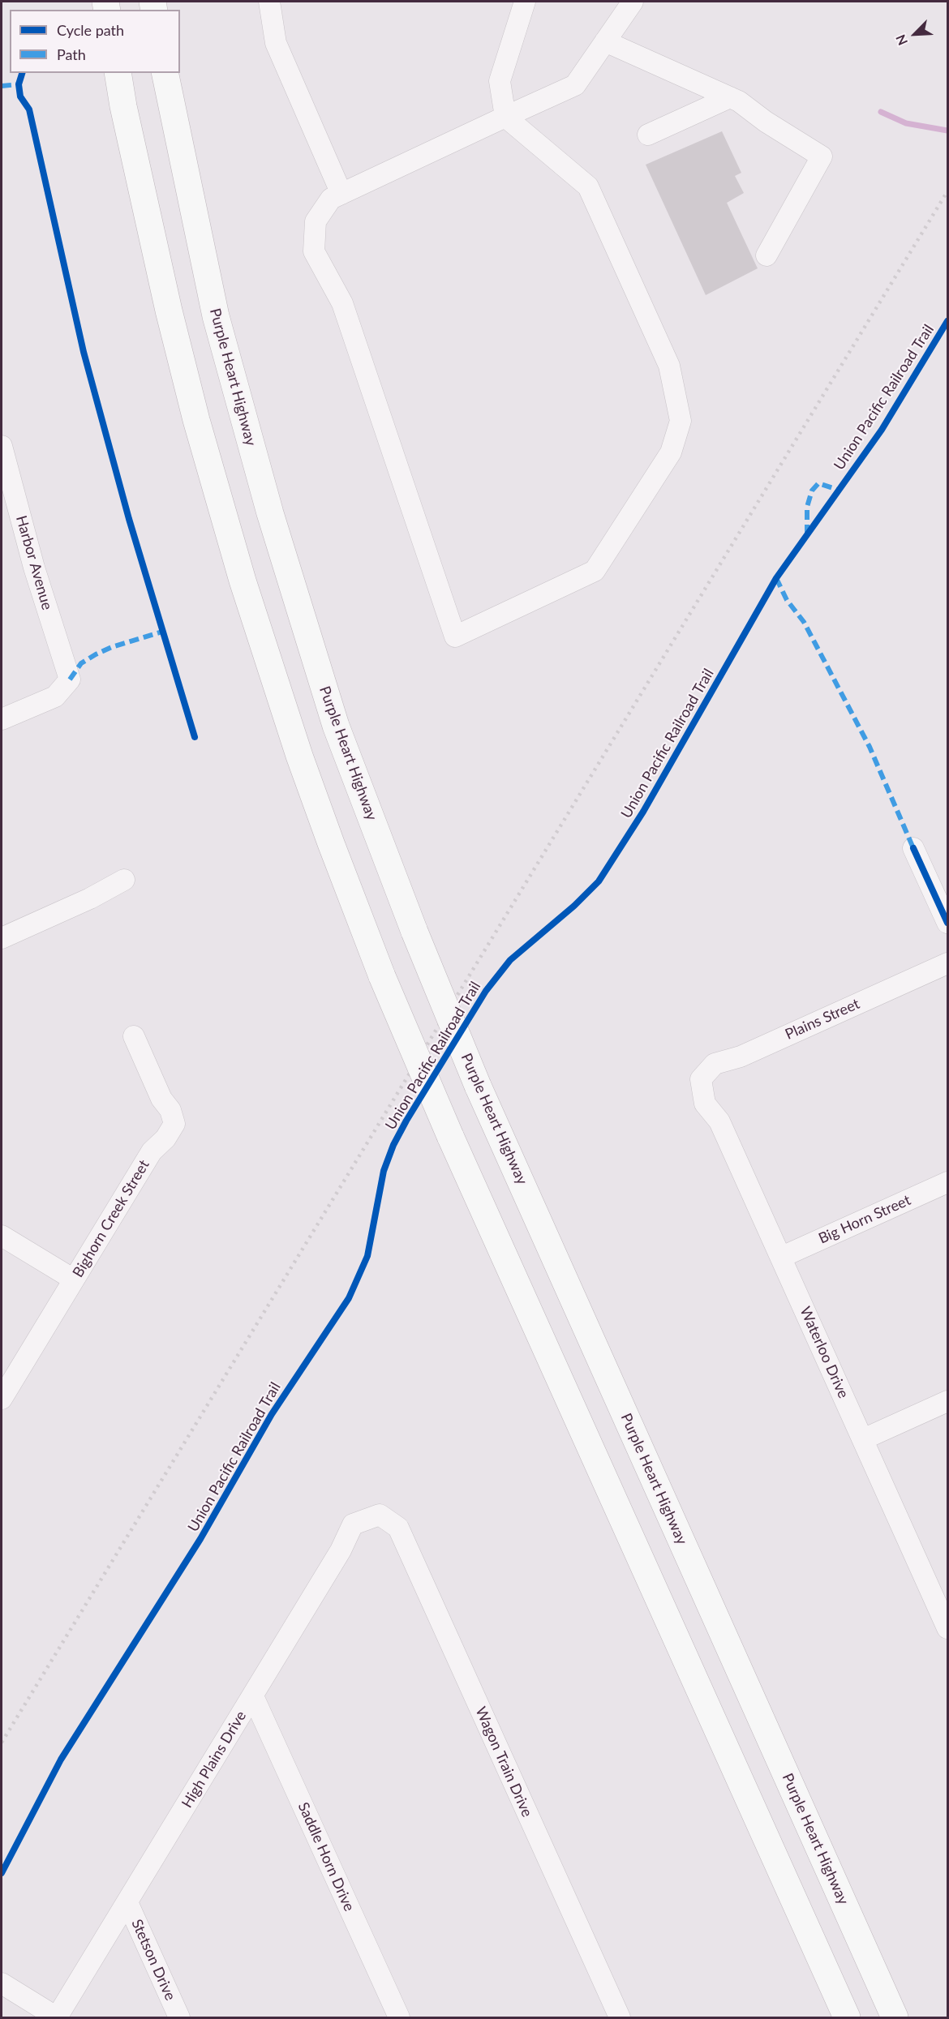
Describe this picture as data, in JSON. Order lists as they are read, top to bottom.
{
  "streets": {
    "highway": ["Purple Heart Highway"],
    "street": [
      "Harbor Avenue",
      "Plains Street",
      "Bighorn Creek Street",
      "Big Horn Street",
      "Waterloo Drive",
      "High Plains Drive",
      "Wagon Train Drive",
      "Saddle Horn Drive",
      "Stetson Drive"
    ],
    "cycle path": ["Union Pacific Railroad Trail"]
  },
  "crossings": [
    ["Plains Street", "Waterloo Drive"],
    ["Big Horn Street", "Waterloo Drive"],
    ["High Plains Drive", "Wagon Train Drive"],
    ["High Plains Drive", "Saddle Horn Drive"],
    ["High Plains Drive", "Stetson Drive"]
  ],
  "legend": ["Cycle path", "Path"],
  "north": "bottom left"
}
